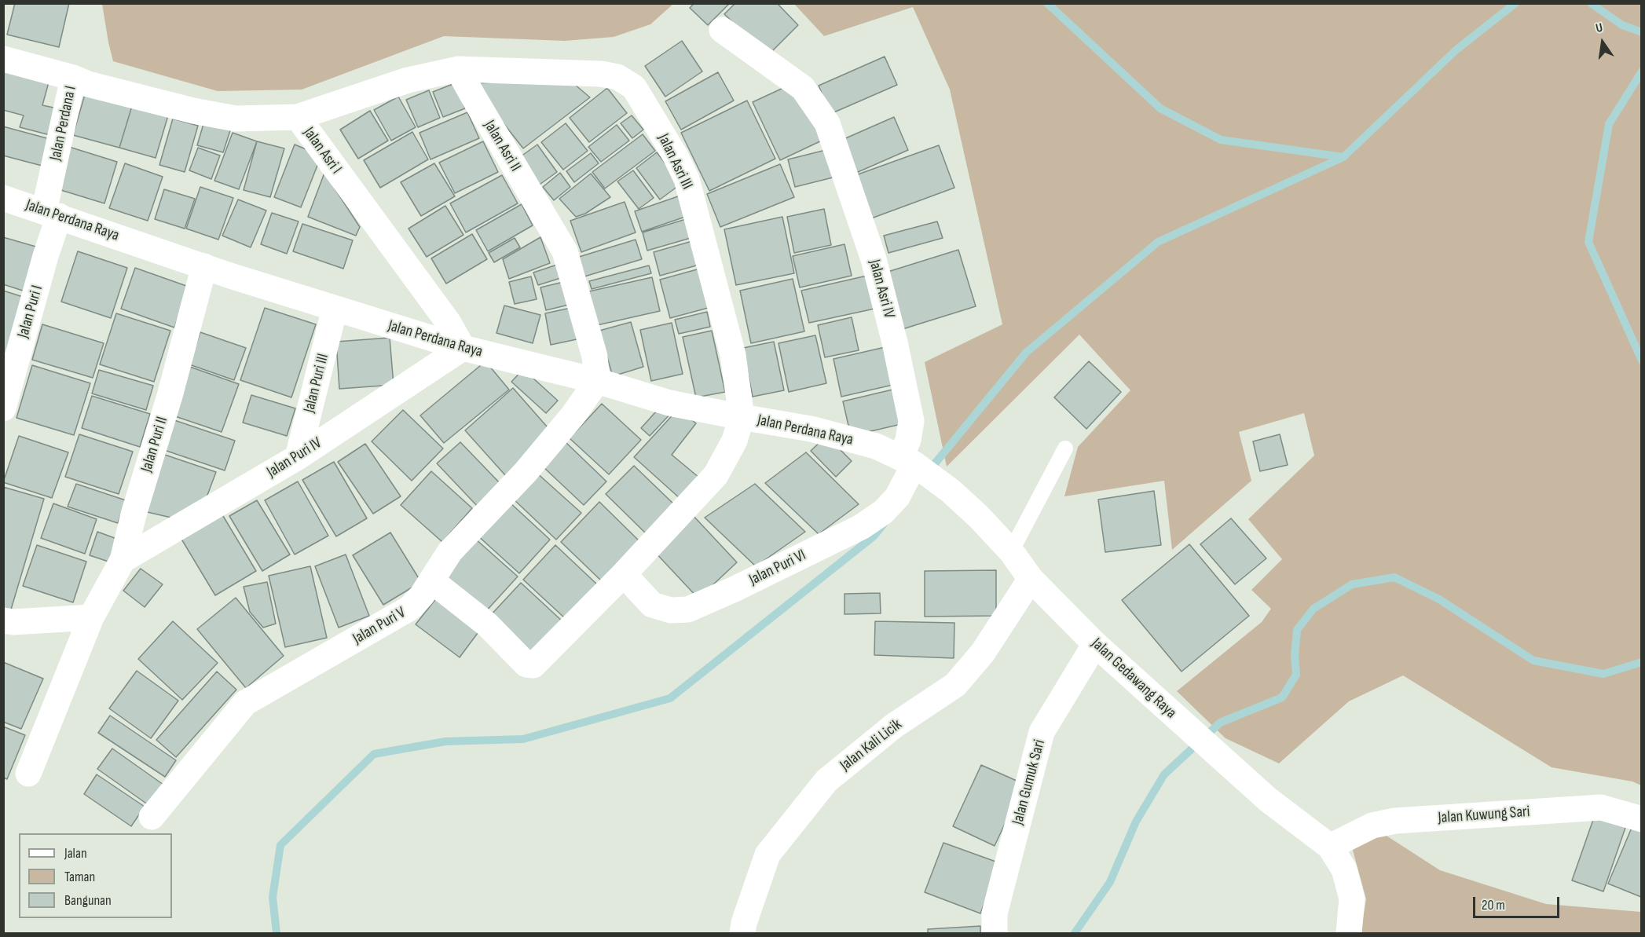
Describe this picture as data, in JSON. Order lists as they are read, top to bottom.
{
  "streets": {
    "street": [
      "Jalan Perdana I",
      "Jalan Asri II",
      "Jalan Asri I",
      "Jalan Asri III",
      "Jalan Perdana Raya",
      "Jalan Asri IV",
      "Jalan Puri I",
      "Jalan Puri III",
      "Jalan Puri II",
      "Jalan Puri IV",
      "Jalan Puri VI",
      "Jalan Puri V",
      "Jalan Gedawang Raya",
      "Jalan Kali Licik",
      "Jalan Gumuk Sari",
      "Jalan Kuwung Sari"
    ]
  },
  "crossings": [
    ["Jalan Perdana I", "Jalan Asri I"],
    ["Jalan Perdana I", "Jalan Perdana Raya"],
    ["Jalan Perdana I", "Jalan Puri I"],
    ["Jalan Asri II", "Jalan Asri III"],
    ["Jalan Asri II", "Jalan Perdana Raya"],
    ["Jalan Asri II", "Jalan Puri V"],
    ["Jalan Asri I", "Jalan Perdana Raya"],
    ["Jalan Asri I", "Jalan Puri IV"],
    ["Jalan Asri III", "Jalan Perdana Raya"],
    ["Jalan Perdana Raya", "Jalan Puri I"],
    ["Jalan Perdana Raya", "Jalan Puri III"],
    ["Jalan Perdana Raya", "Jalan Puri II"],
    ["Jalan Perdana Raya", "Jalan Puri IV"],
    ["Jalan Perdana Raya", "Jalan Puri V"],
    ["Jalan Perdana Raya", "Jalan Gedawang Raya"],
    ["Jalan Asri IV", "Jalan Puri VI"],
    ["Jalan Asri IV", "Jalan Gedawang Raya"],
    ["Jalan Puri III", "Jalan Puri IV"],
    ["Jalan Puri II", "Jalan Puri IV"],
    ["Jalan Puri VI", "Jalan Gedawang Raya"],
    ["Jalan Gedawang Raya", "Jalan Kali Licik"],
    ["Jalan Gedawang Raya", "Jalan Gumuk Sari"],
    ["Jalan Gedawang Raya", "Jalan Kuwung Sari"]
  ],
  "legend": ["Jalan", "Taman", "Bangunan"],
  "scale_bar": "20 m",
  "north": "top"
}
